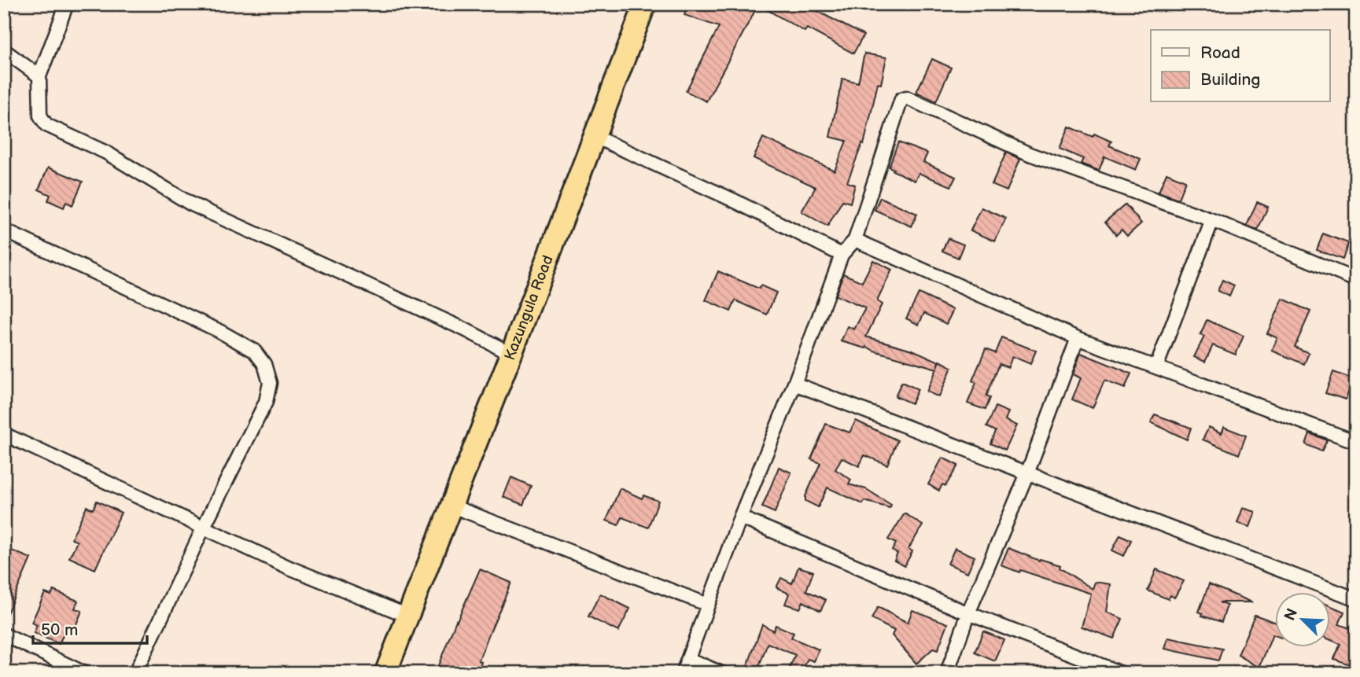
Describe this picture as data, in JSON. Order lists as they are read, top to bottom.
{
  "streets": {
    "highway": ["Kazungula Road"]
  },
  "legend": ["Road", "Building"],
  "scale_bar": "50 m",
  "north": "top left"
}
